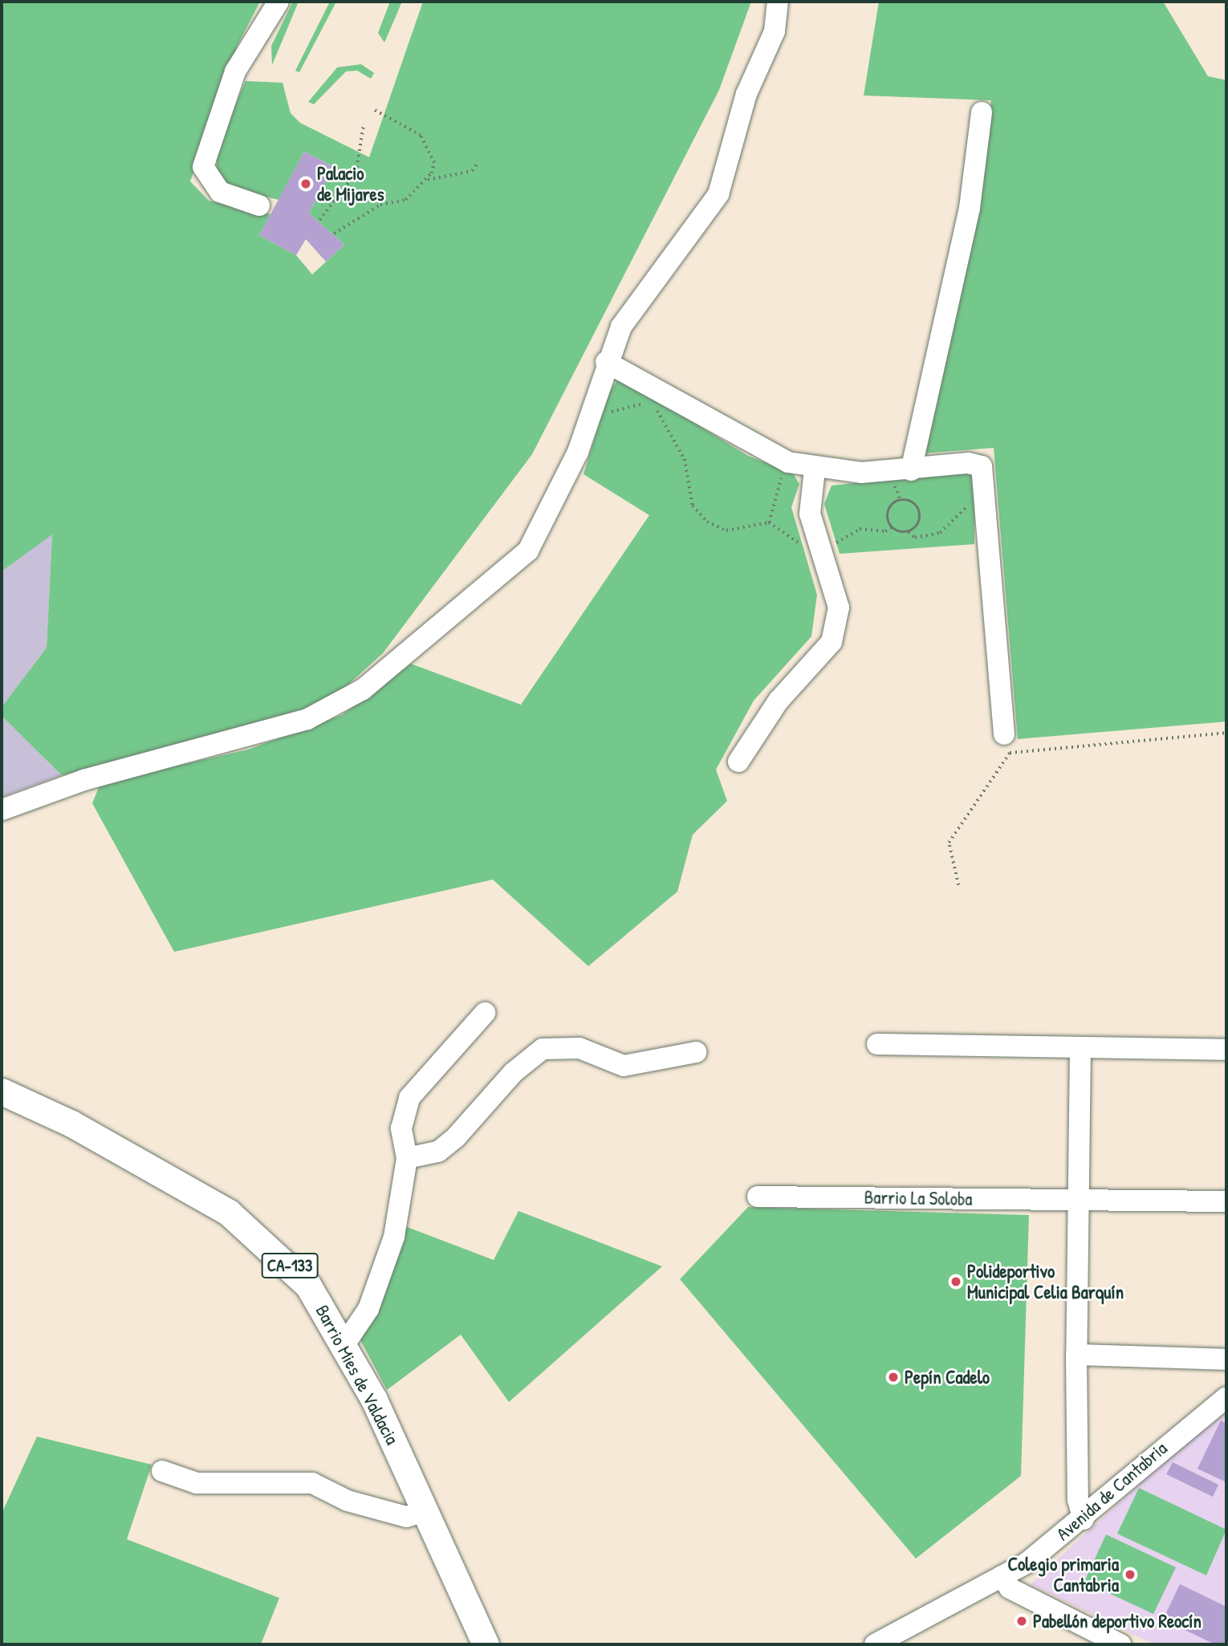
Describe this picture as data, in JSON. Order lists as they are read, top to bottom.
{
  "streets": {
    "main road": ["CA-133", "Barrio Mies de Valdacia"],
    "street": ["Barrio La Soloba", "Avenida de Cantabria"]
  },
  "places": [
    "Palacio de Mijares",
    "Polideportivo Municipal Celia Barquín",
    "Pepín Cadelo",
    "Colegio primaria Cantabria",
    "Pabellón deportivo Reocín"
  ]
}
